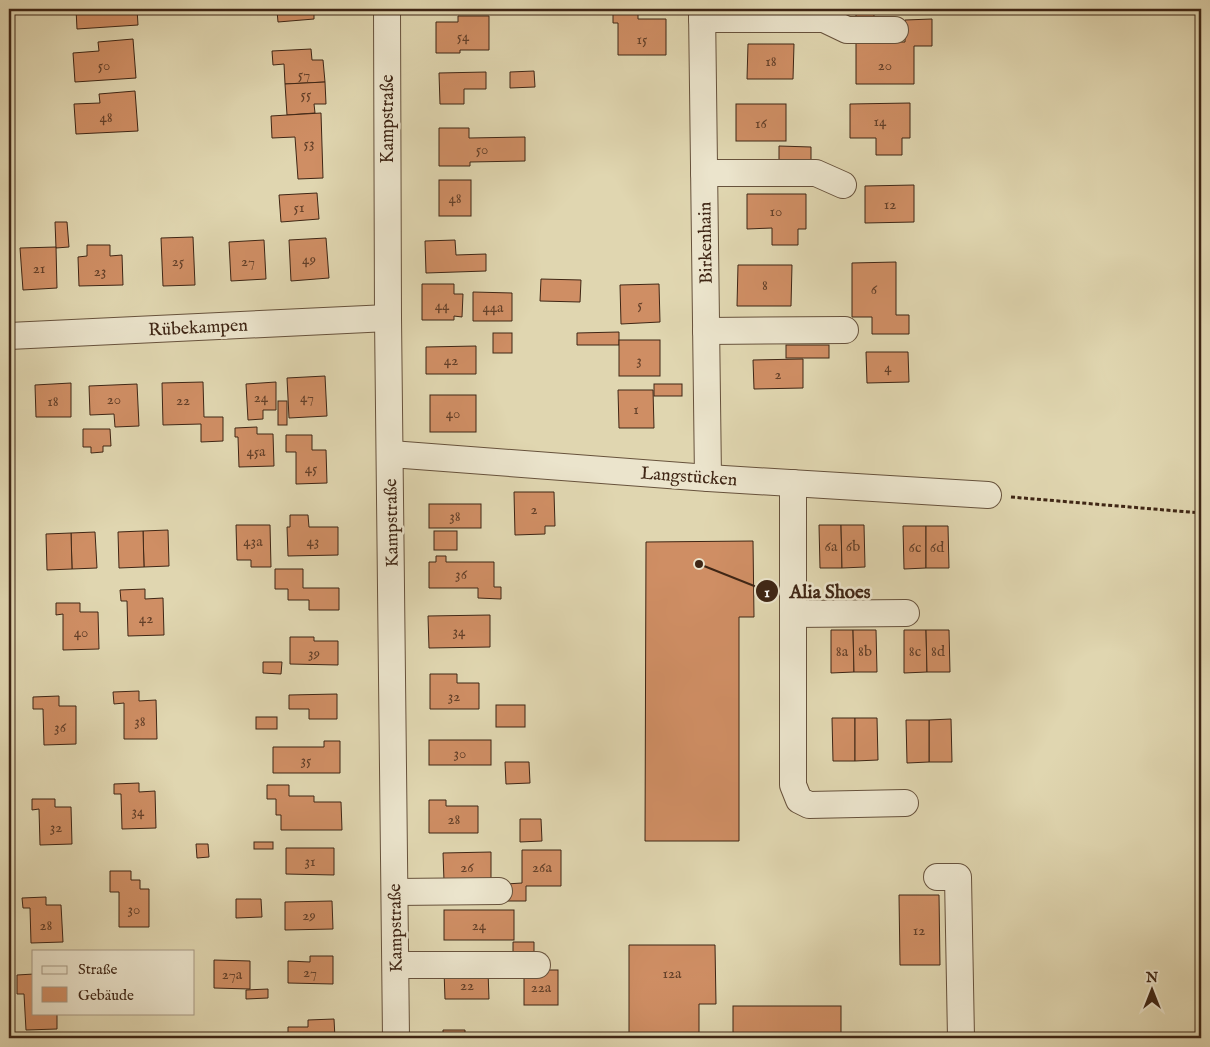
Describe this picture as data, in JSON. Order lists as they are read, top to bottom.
{
  "streets": {
    "street": [
      "Kampstraße",
      "Birkenhain",
      "Rübekampen",
      "Langstücken"
    ]
  },
  "crossings": [
    ["Kampstraße", "Rübekampen"],
    ["Kampstraße", "Langstücken"],
    ["Birkenhain", "Langstücken"]
  ],
  "places": ["Alia Shoes"],
  "house_numbers": [
    "54",
    "15",
    "18",
    "50",
    "20",
    "57",
    "55",
    "48",
    "14",
    "16",
    "53",
    "50",
    "48",
    "12",
    "51",
    "10",
    "49",
    "25",
    "27",
    "21",
    "23",
    "8",
    "6",
    "5",
    "44",
    "44a",
    "42",
    "3",
    "4",
    "2",
    "24",
    "47",
    "20",
    "22",
    "18",
    "1",
    "40",
    "45a",
    "45",
    "2",
    "38",
    "43a",
    "43",
    "6a",
    "6b",
    "6c",
    "6d",
    "36",
    "42",
    "34",
    "40",
    "8a",
    "8b",
    "8c",
    "8d",
    "39",
    "32",
    "38",
    "36",
    "30",
    "35",
    "34",
    "28",
    "32",
    "31",
    "26",
    "26a",
    "30",
    "29",
    "28",
    "24",
    "12",
    "27",
    "12a",
    "27a",
    "22",
    "22a"
  ],
  "legend": ["Straße", "Gebäude"],
  "north": "top"
}
